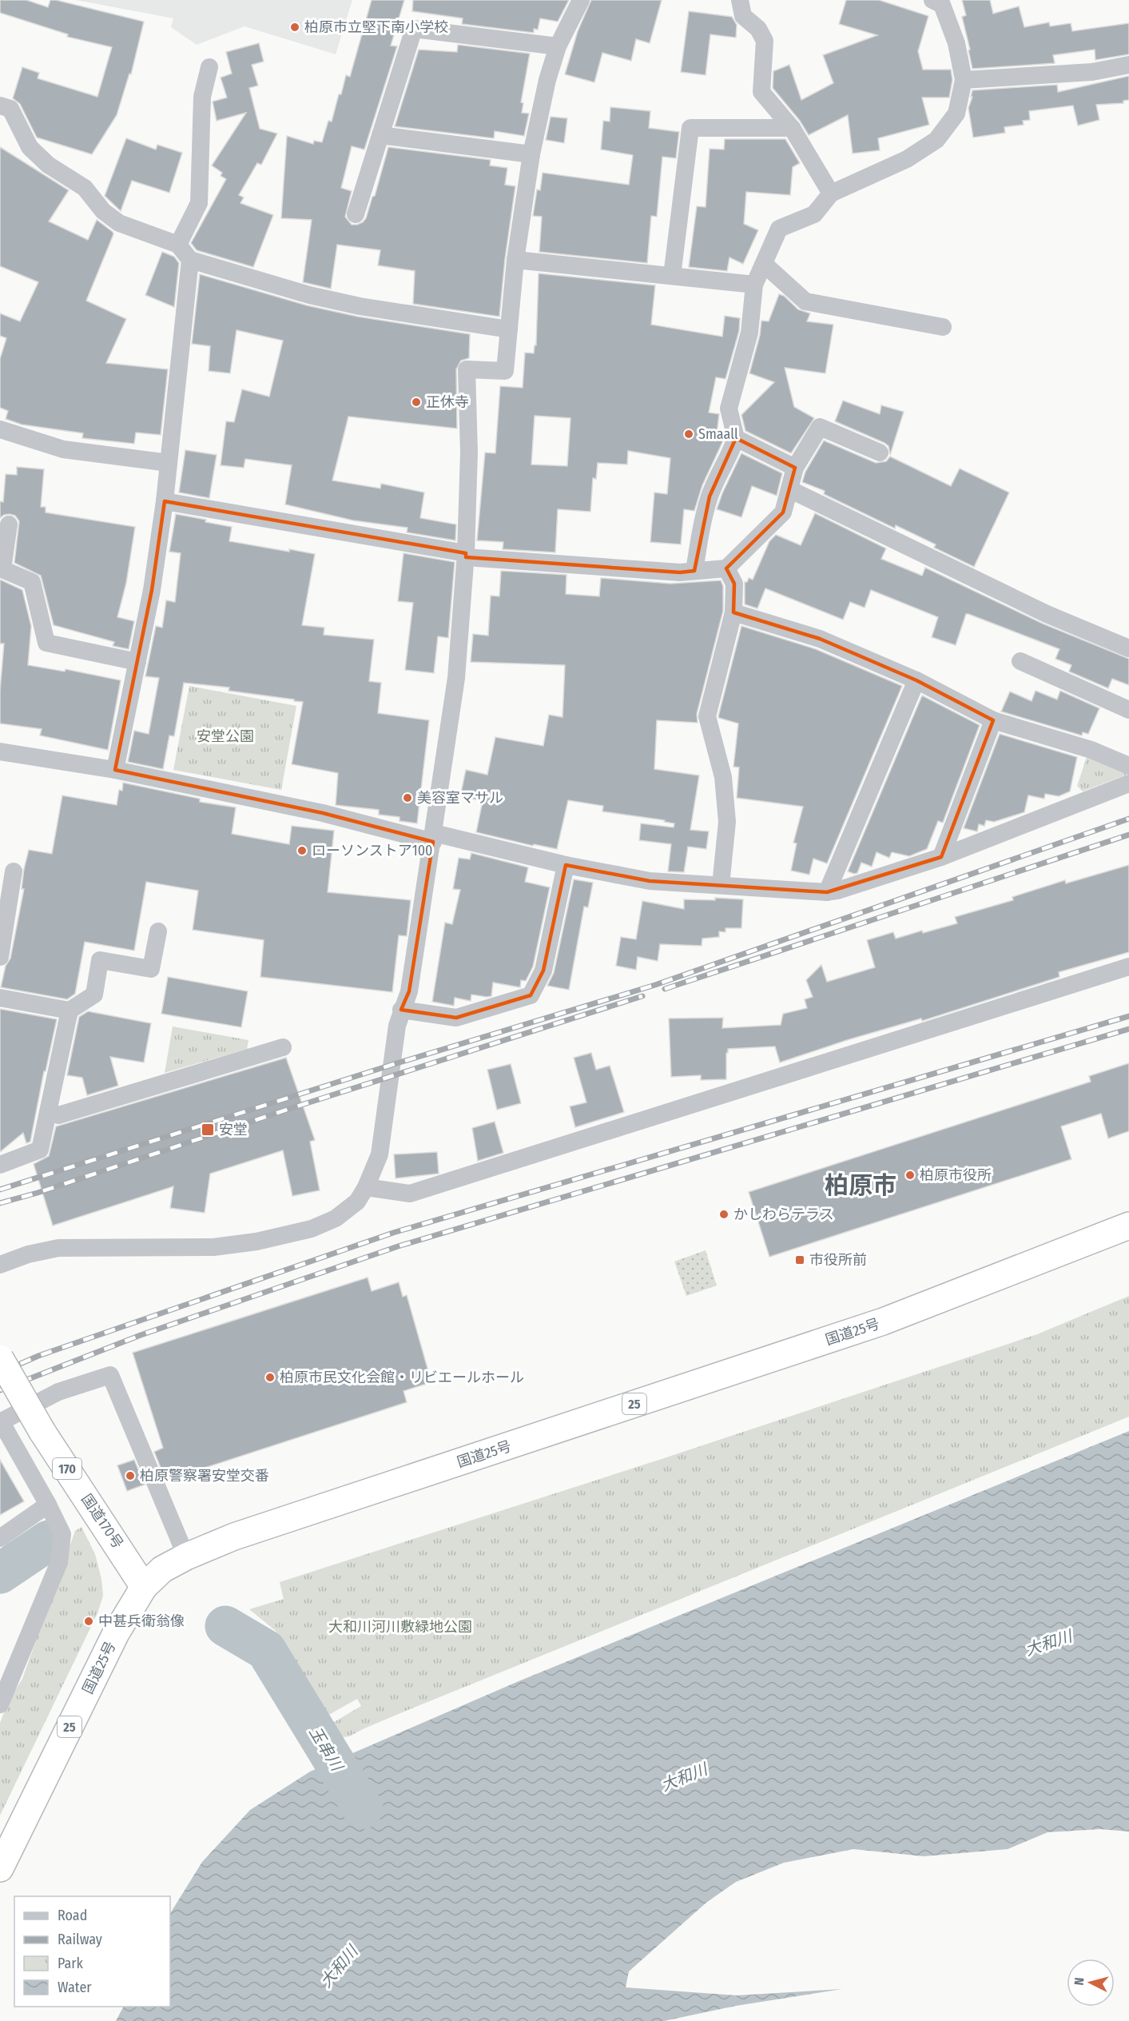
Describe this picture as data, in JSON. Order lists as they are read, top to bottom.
{
  "streets": {
    "highway": [
      "国道25号",
      "25",
      "170",
      "国道170号"
    ]
  },
  "crossings": [
    ["国道25号", "国道170号"]
  ],
  "districts": ["柏原市"],
  "water": ["大和川", "玉串川"],
  "parks": ["安堂公園", "大和川河川敷緑地公園"],
  "places": {
    "other": [
      "柏原市立堅下南小学校",
      "正休寺",
      "Smaall",
      "美容室マサル",
      "ローソンストア100",
      "柏原市役所",
      "かしわらテラス",
      "柏原市民文化会館・リビエールホール",
      "柏原警察署安堂交番",
      "中甚兵衛翁像"
    ],
    "transit": ["安堂", "市役所前"]
  },
  "legend": [
    "Road",
    "Railway",
    "Park",
    "Water"
  ],
  "north": "left"
}
